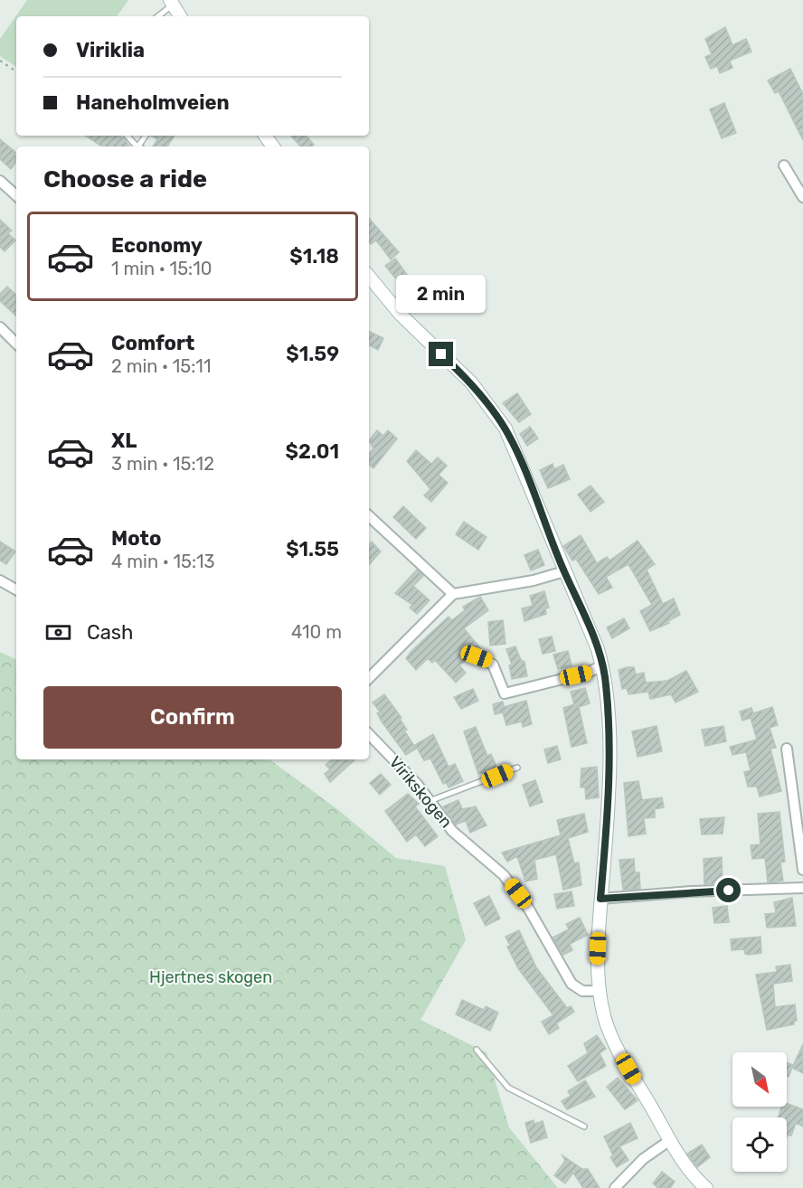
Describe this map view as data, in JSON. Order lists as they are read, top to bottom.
{
  "streets": {
    "street": ["Virikskogen"]
  },
  "parks": ["Hjertnes skogen"],
  "north": "bottom right",
  "page": {
    "banner": ["Viriklia", "Haneholmveien"],
    "heading": "Choose a ride",
    "list": [
      {
        "name": "Economy",
        "note": "1 min · 15:10",
        "value": "$1.18"
      },
      {
        "name": "Comfort",
        "note": "2 min · 15:11",
        "value": "$1.59"
      },
      {
        "name": "XL",
        "note": "3 min · 15:12",
        "value": "$2.01"
      },
      {
        "name": "Moto",
        "note": "4 min · 15:13",
        "value": "$1.55"
      }
    ],
    "bubble": "2 min",
    "pay": ["Cash", "410 m"],
    "buttons": "Confirm"
  }
}
